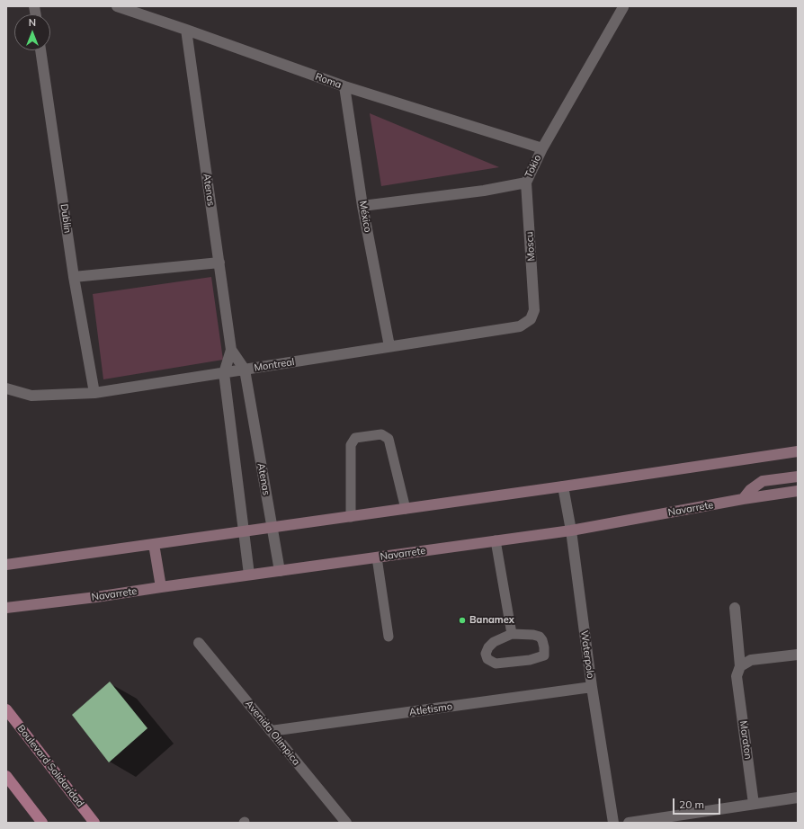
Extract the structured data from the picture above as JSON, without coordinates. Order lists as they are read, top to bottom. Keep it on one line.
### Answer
{"streets":{"main road":["Navarrete","Boulevard Solidaridad"],"street":["Roma","Tokio","Atenas","México","Dublin","Moscu","Montreal","Waterpolo","Atletismo","Avenida Olimpica","Maraton"]},"crossings":[["Roma","Tokio"],["Roma","Atenas"],["Roma","México"],["Tokio","México"],["Tokio","Moscu"],["Atenas","Montreal"],["Atenas","Navarrete"],["México","Montreal"],["Dublin","Montreal"],["Moscu","Montreal"],["Navarrete","Waterpolo"],["Waterpolo","Atletismo"],["Atletismo","Avenida Olimpica"]],"places":["Banamex"],"scale_bar":"20 m","north":"top"}
